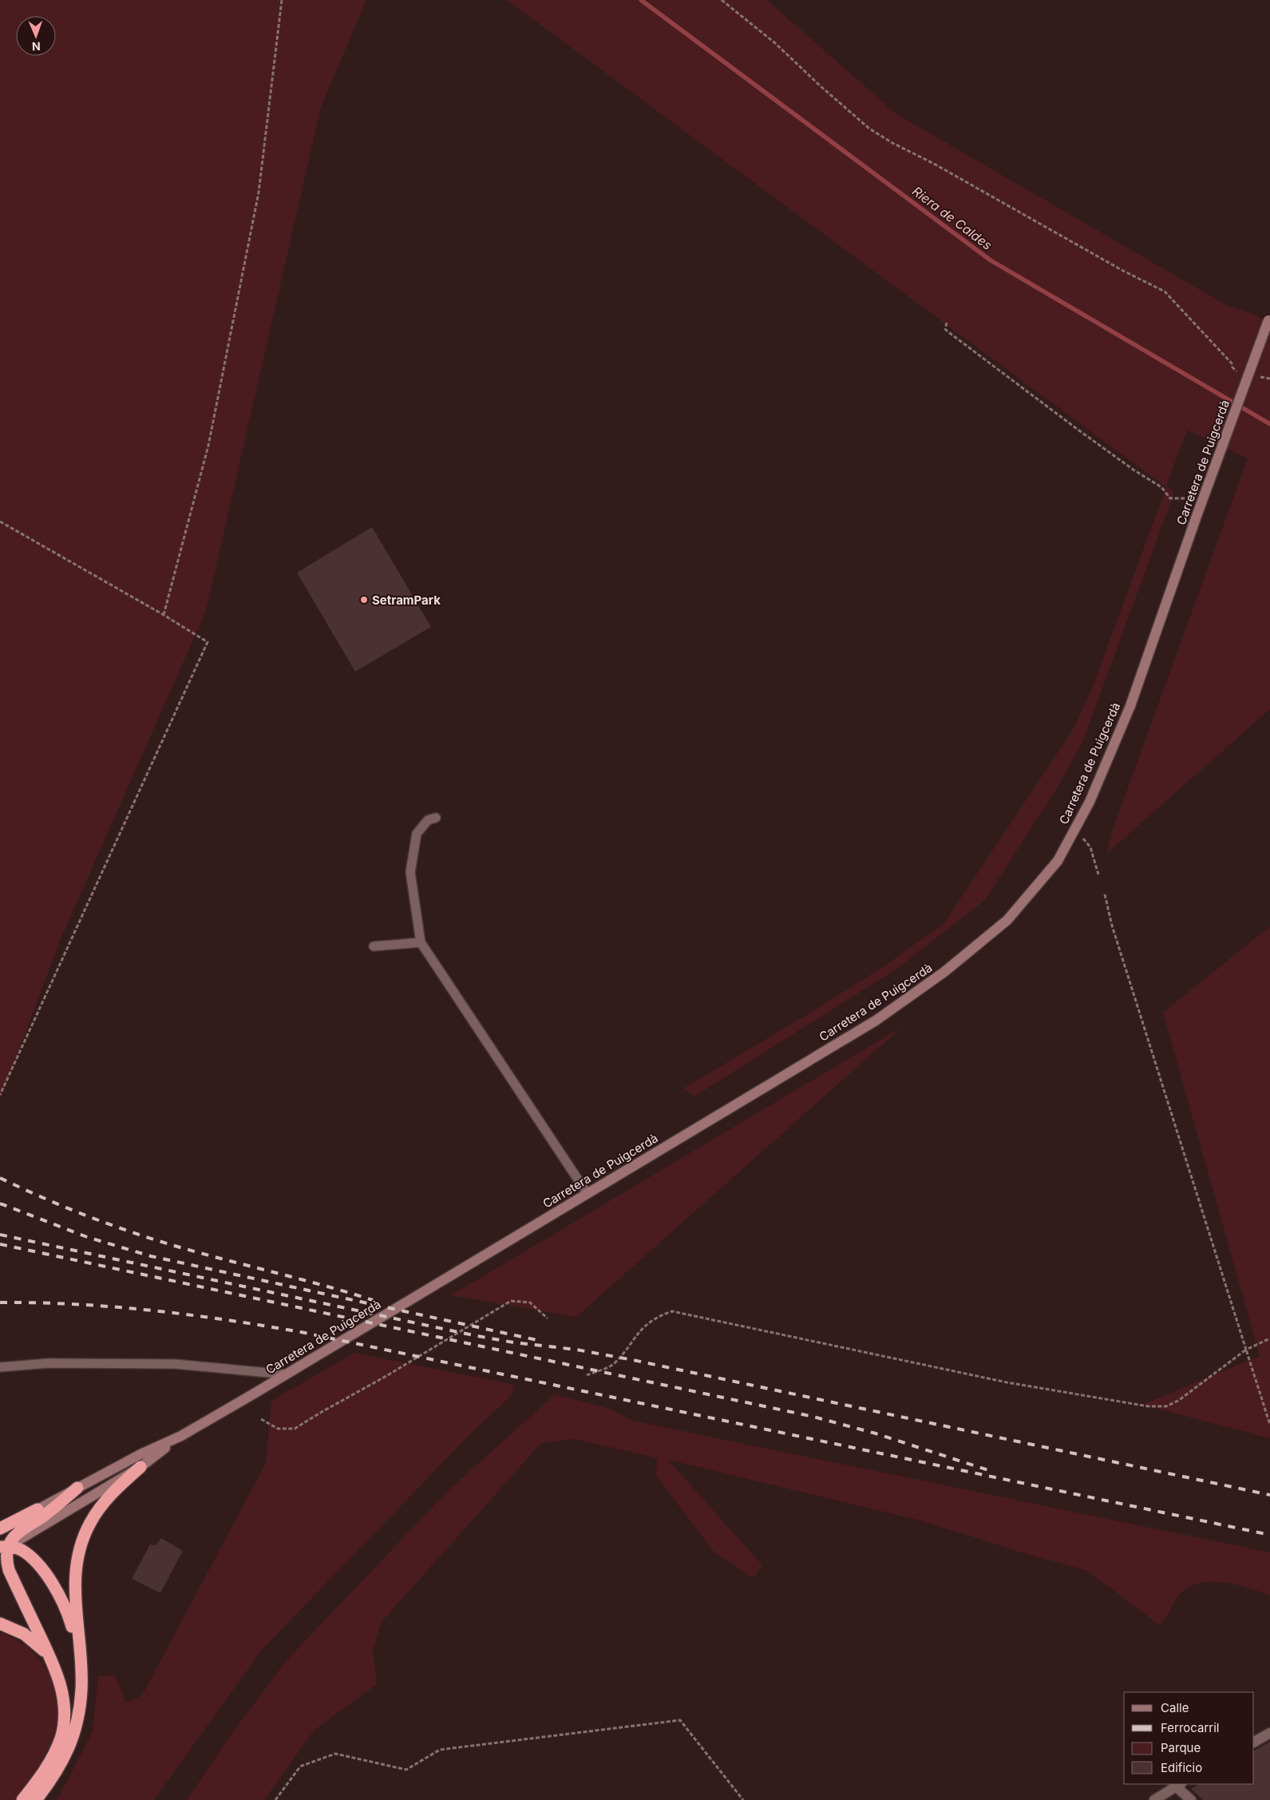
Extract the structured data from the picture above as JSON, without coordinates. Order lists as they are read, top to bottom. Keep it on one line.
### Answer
{"streets":{"main road":["Carretera de Puigcerdà"]},"water":["Riera de Caldes"],"places":["SetramPark"],"legend":["Calle","Ferrocarril","Parque","Edificio"],"north":"bottom"}
